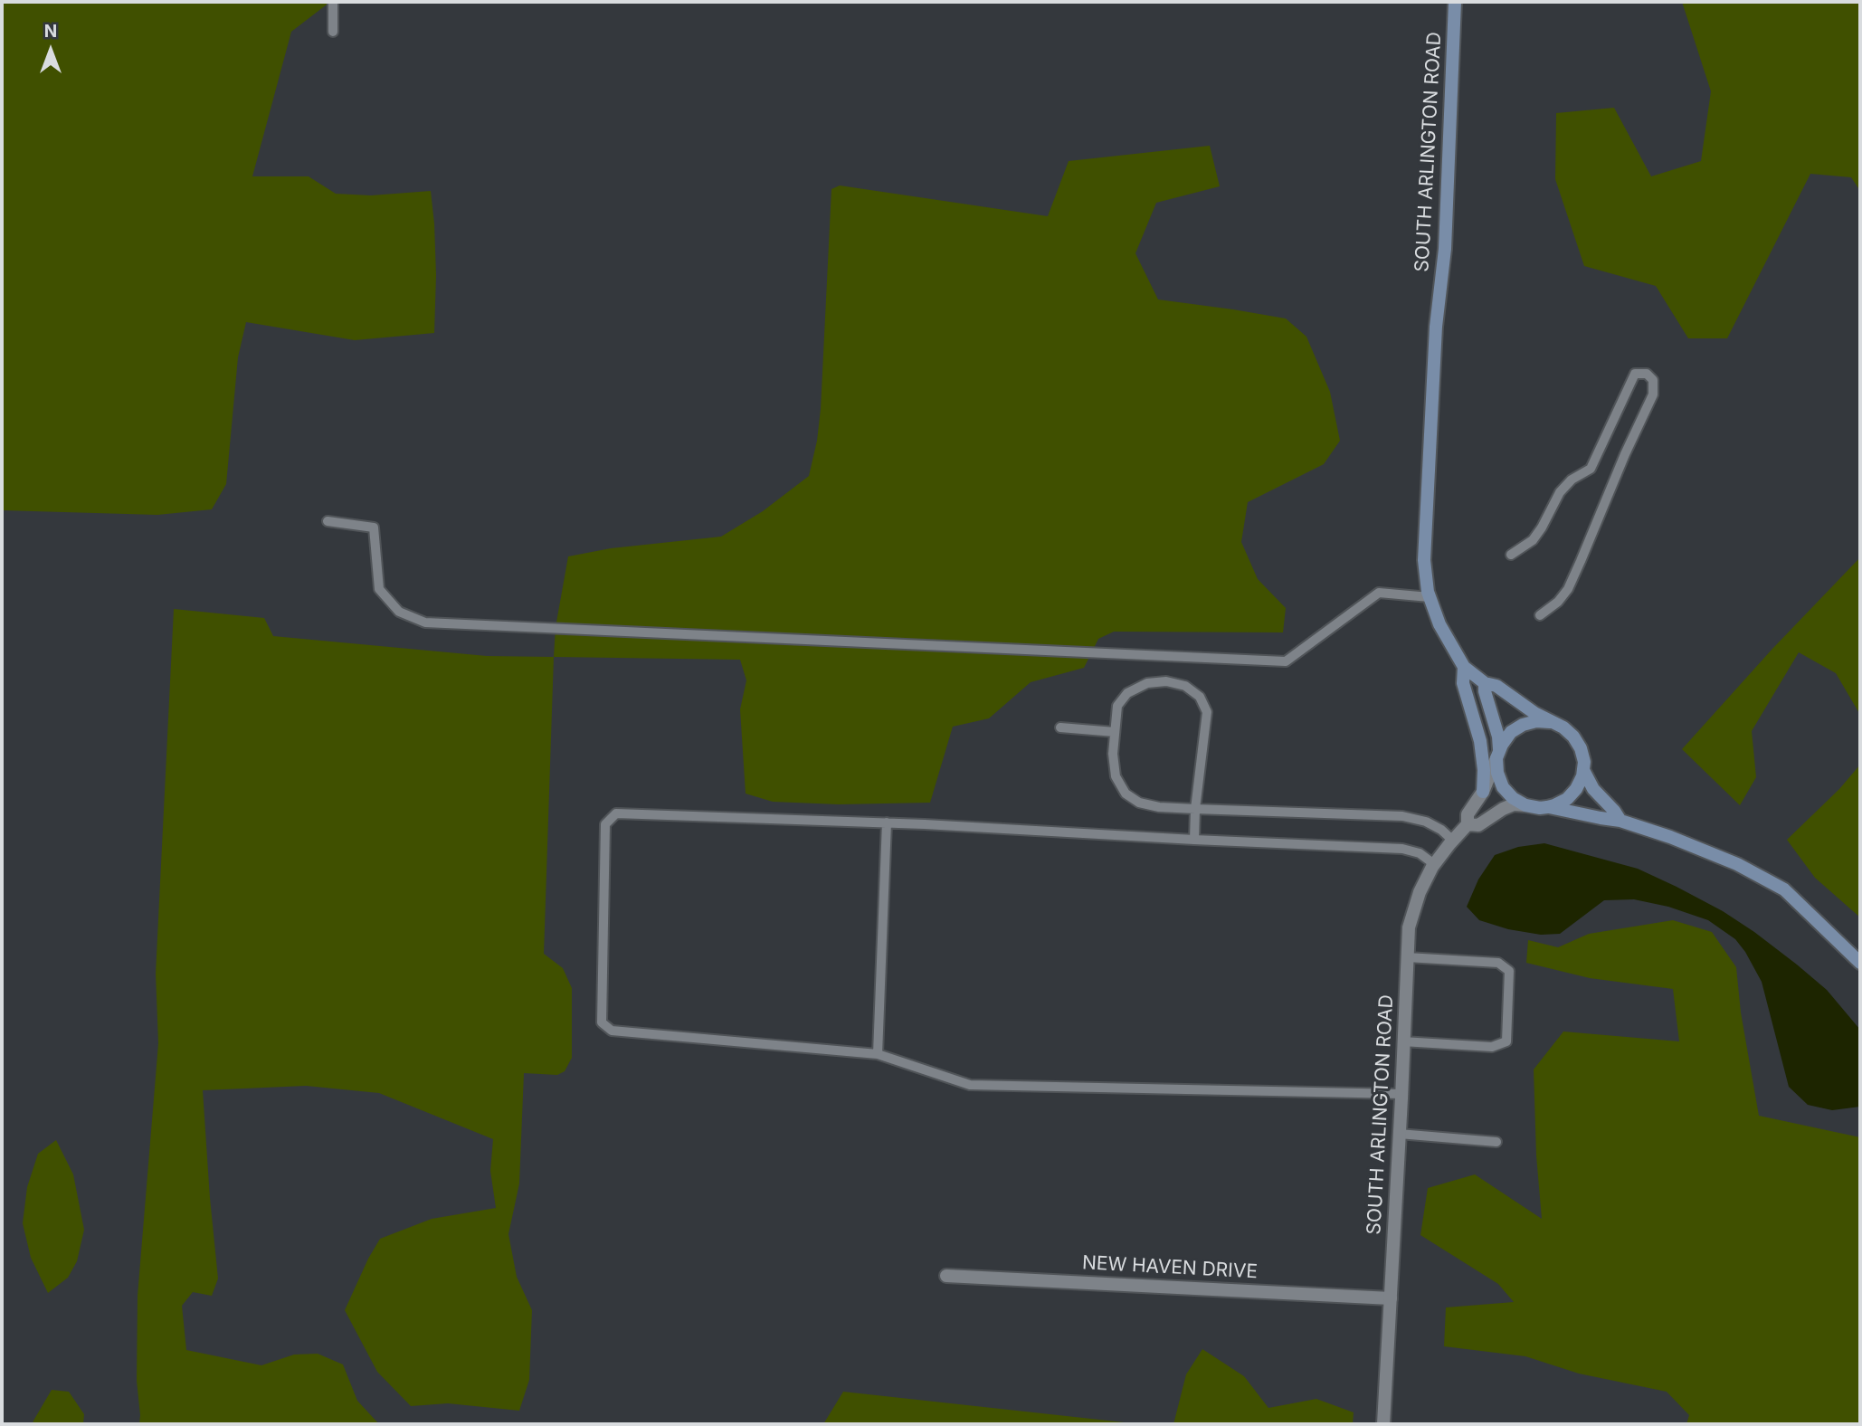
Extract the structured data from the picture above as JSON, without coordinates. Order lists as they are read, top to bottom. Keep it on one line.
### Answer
{"streets":{"main road":["SOUTH ARLINGTON ROAD"],"street":["NEW HAVEN DRIVE"]},"crossings":[["SOUTH ARLINGTON ROAD","NEW HAVEN DRIVE"]],"north":"top"}
